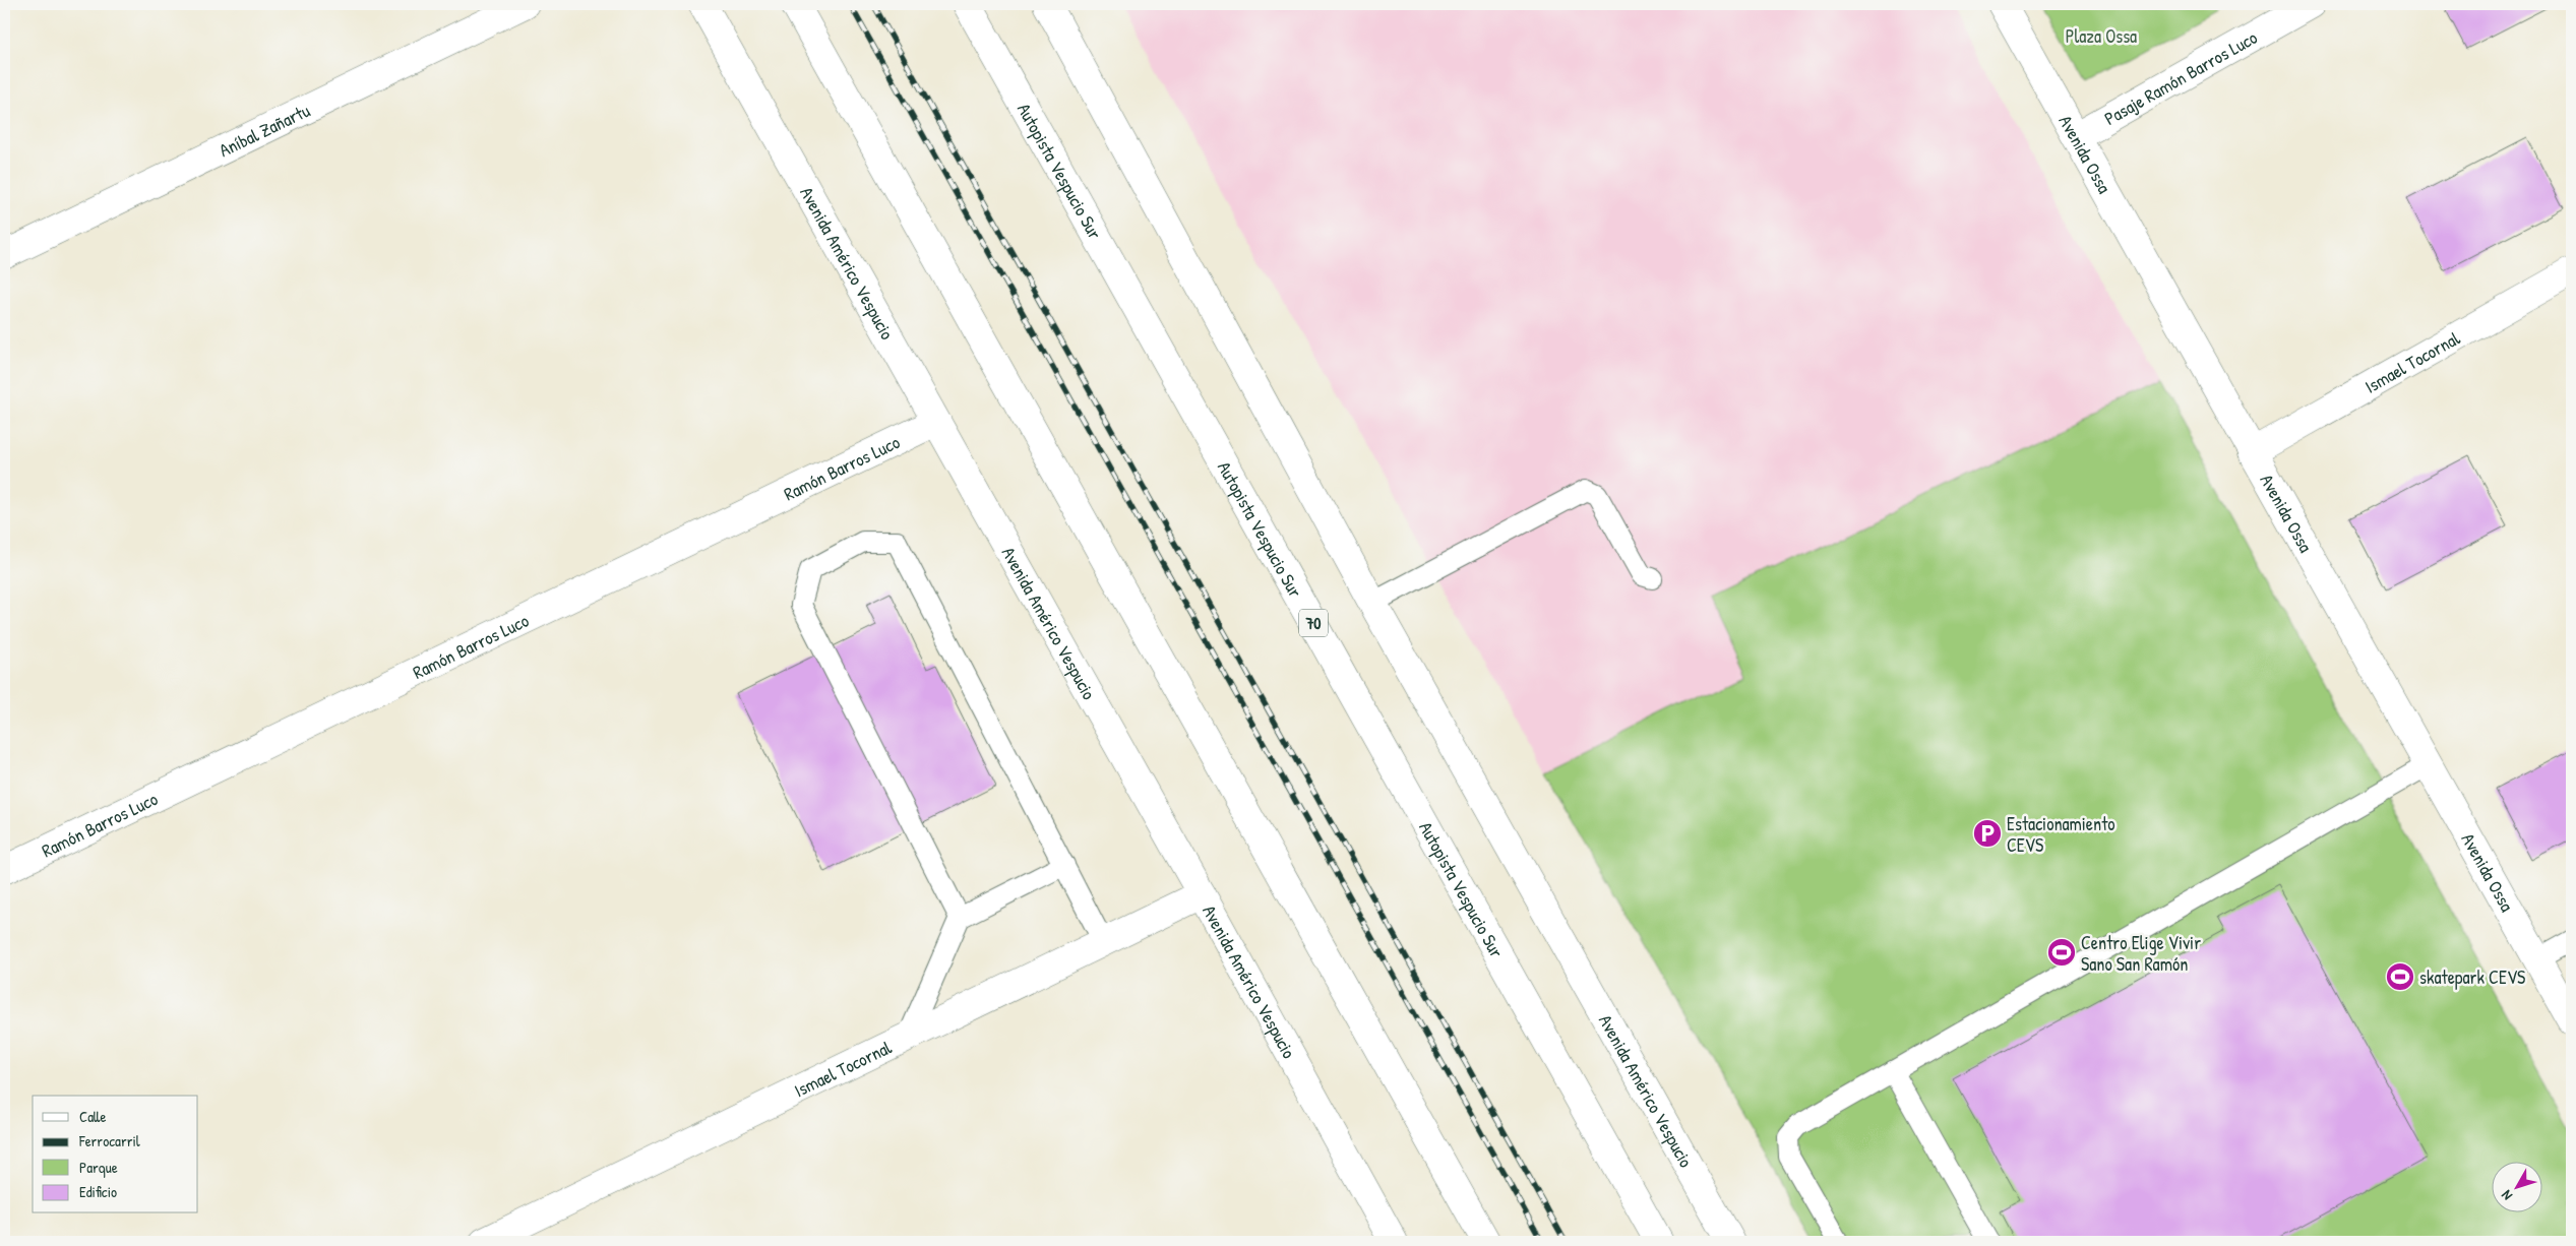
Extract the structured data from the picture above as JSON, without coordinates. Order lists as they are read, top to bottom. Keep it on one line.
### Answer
{"streets":{"main road":["Pasaje Ramón Barros Luco","Aníbal Zañartu","Avenida Ossa","Autopista Vespucio Sur","Avenida Américo Vespucio","Ismael Tocornal","Ramón Barros Luco","70"]},"crossings":[["Pasaje Ramón Barros Luco","Avenida Ossa"],["Avenida Ossa","Ismael Tocornal"],["Avenida Américo Vespucio","Ismael Tocornal"],["Avenida Américo Vespucio","Ramón Barros Luco"]],"parks":["Plaza Ossa"],"places":{"parking":["Estacionamiento CEVS"],"sports":["Centro Elige Vivir Sano San Ramón","skatepark CEVS"]},"legend":["Calle","Ferrocarril","Parque","Edificio"],"north":"bottom left"}
